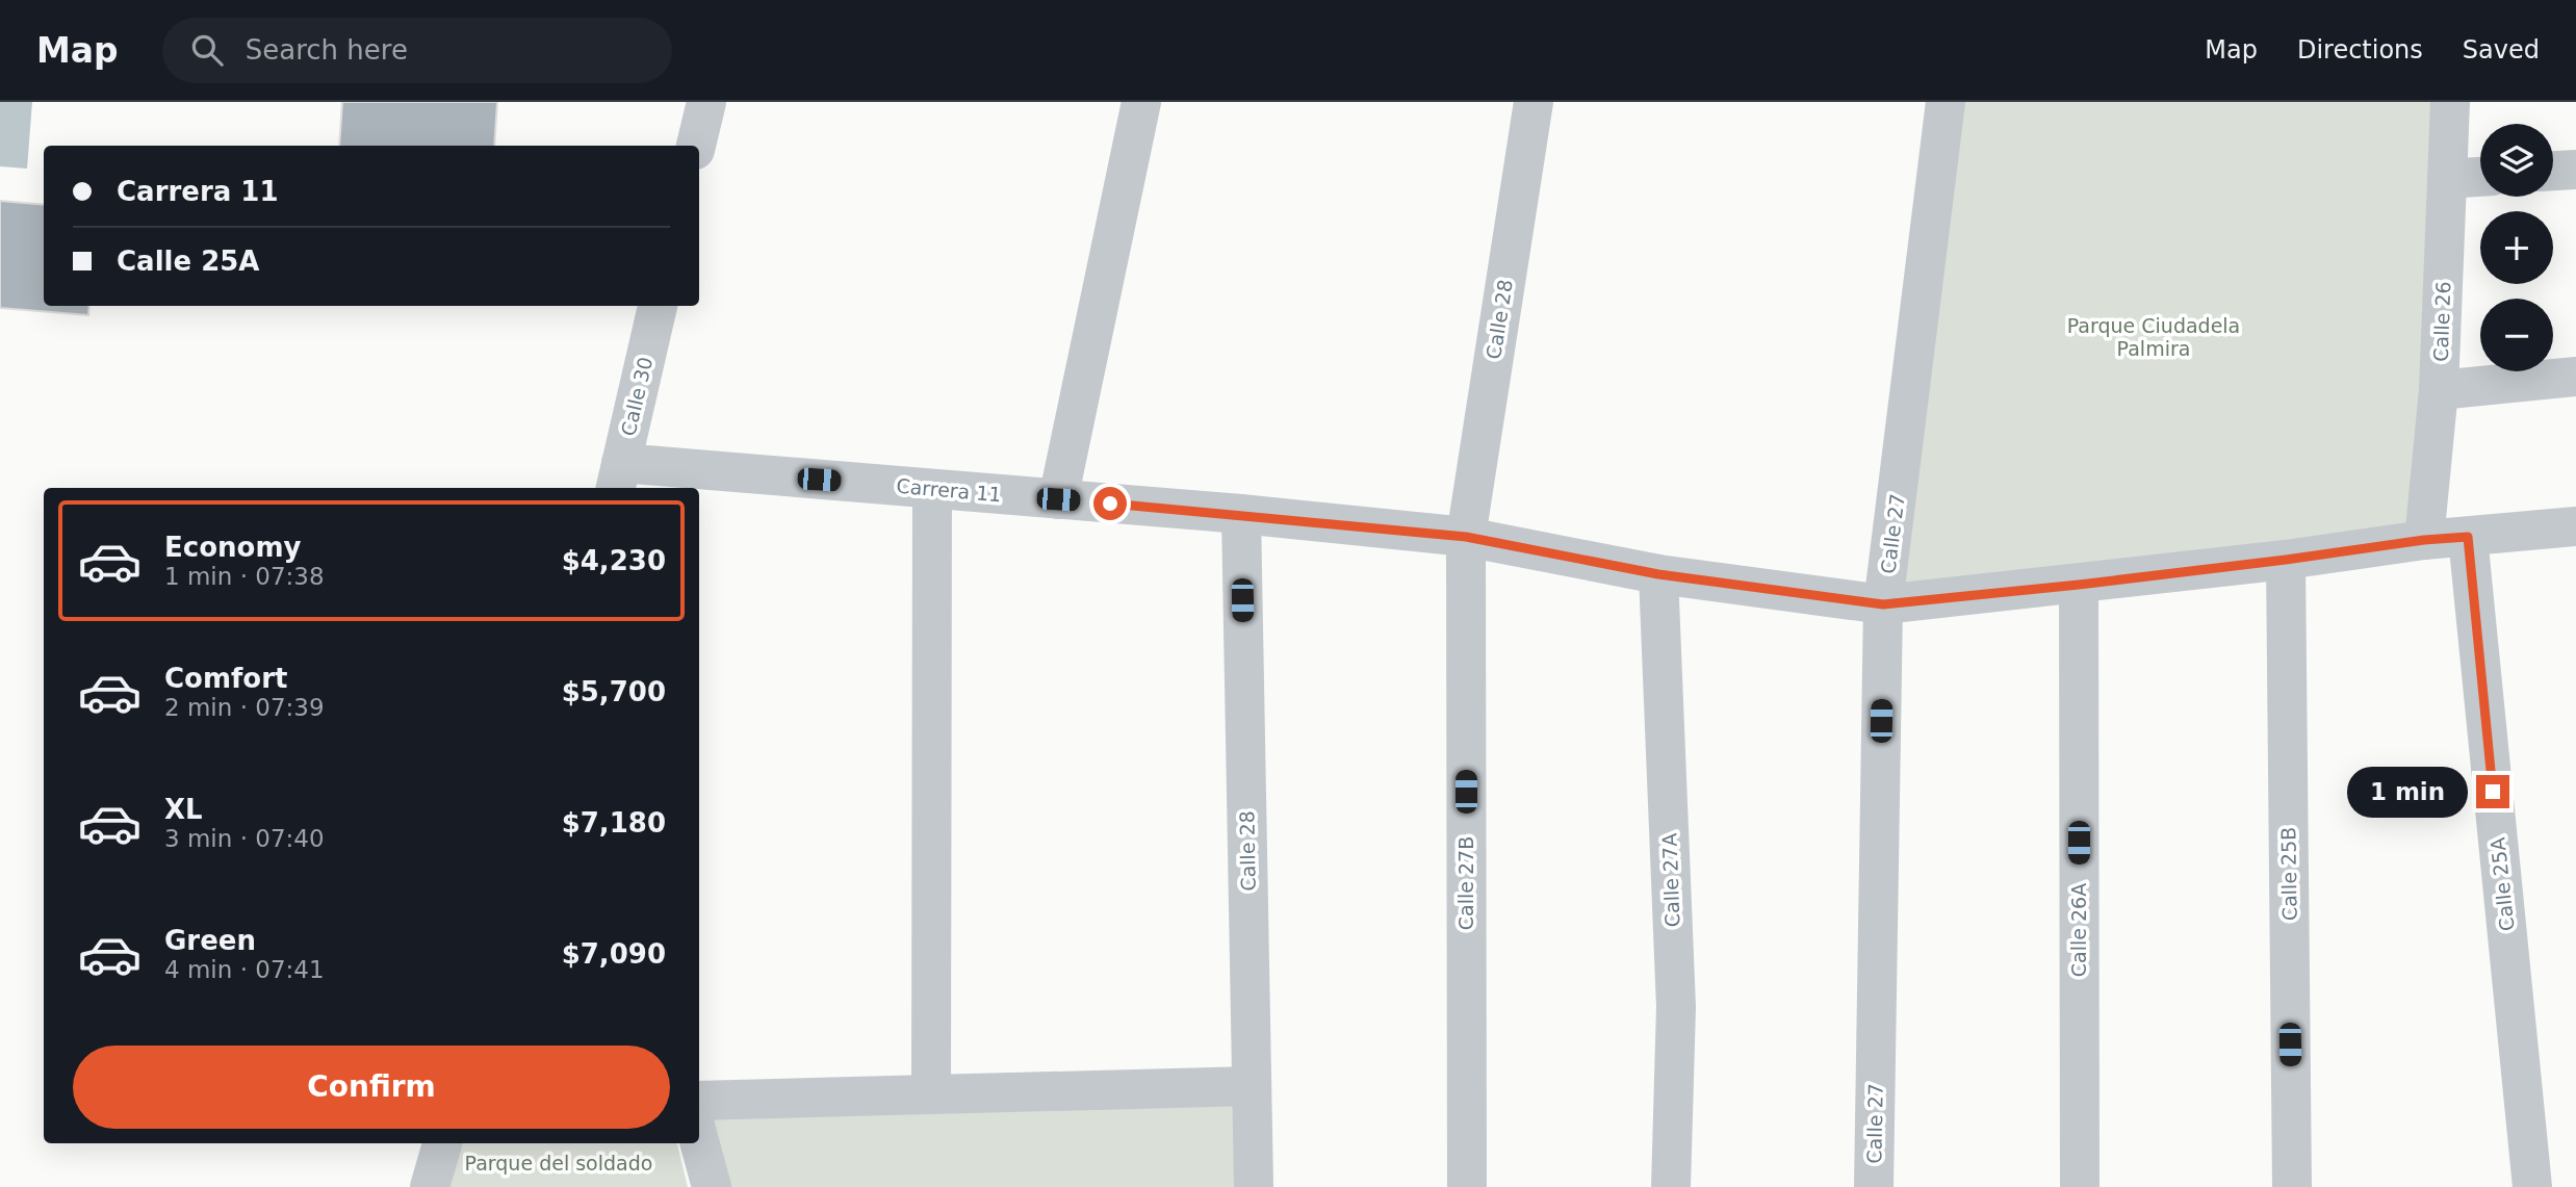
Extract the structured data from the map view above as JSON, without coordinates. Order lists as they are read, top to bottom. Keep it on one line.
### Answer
{"streets":{"street":["Calle 28","Calle 26","Calle 30","Carrera 11","Calle 27","Calle 25B","Calle 27A","Calle 27B","Calle 25A","Calle 26A"]},"crossings":[["Calle 28","Carrera 11"],["Calle 28","Calle 27B"],["Calle 26","Carrera 11"],["Calle 30","Carrera 11"],["Carrera 11","Calle 27"],["Carrera 11","Calle 25B"],["Carrera 11","Calle 27A"],["Carrera 11","Calle 27B"],["Carrera 11","Calle 25A"],["Carrera 11","Calle 26A"]],"parks":["Parque Ciudadela Palmira","Parque del soldado"],"page":{"header":"Map","search":"Search here","nav":["Map","Directions","Saved"],"map_buttons":["+","−"],"banner":["Carrera 11","Calle 25A"],"list":[{"name":"Economy","note":"1 min · 07:38","value":"$4,230"},{"name":"Comfort","note":"2 min · 07:39","value":"$5,700"},{"name":"XL","note":"3 min · 07:40","value":"$7,180"},{"name":"Green","note":"4 min · 07:41","value":"$7,090"}],"bubble":"1 min","buttons":"Confirm"}}
